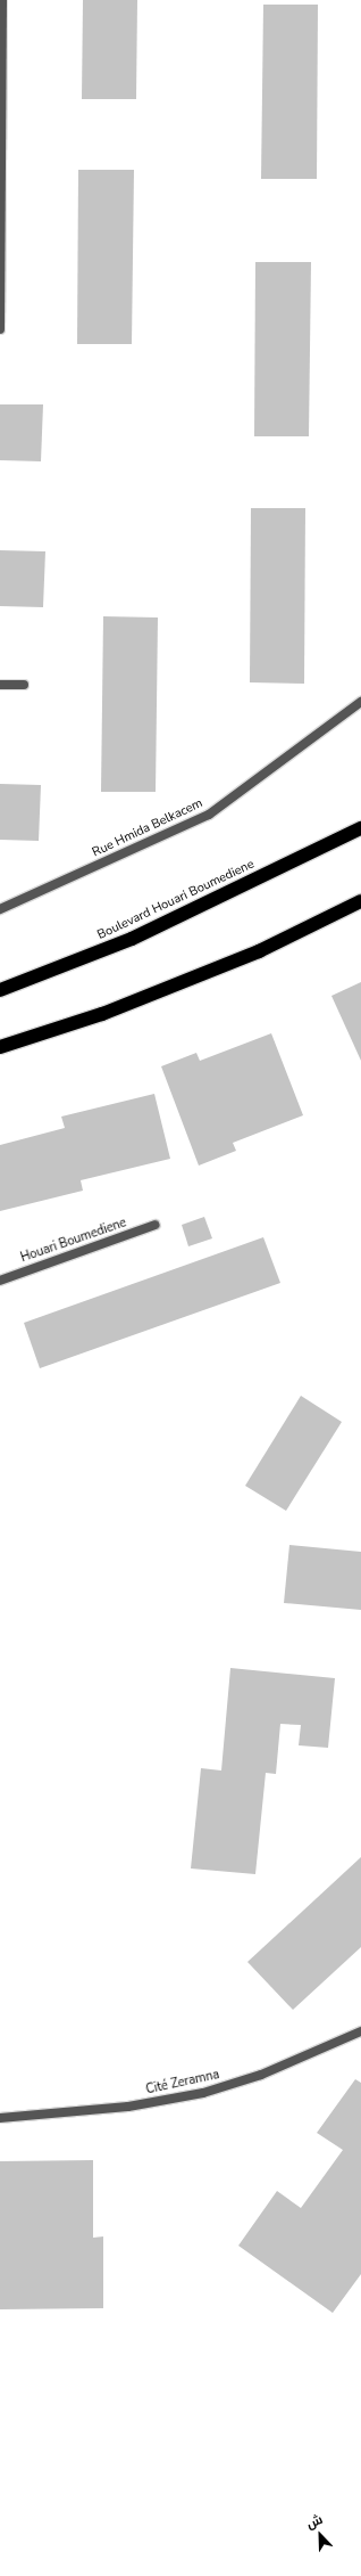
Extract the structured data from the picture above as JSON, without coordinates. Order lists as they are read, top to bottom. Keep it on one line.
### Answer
{"streets":{"highway":["Boulevard Houari Boumediene"],"street":["Rue Hmida Belkacem","Houari Boumediene","Cité Zeramna"]},"north":"top left"}
